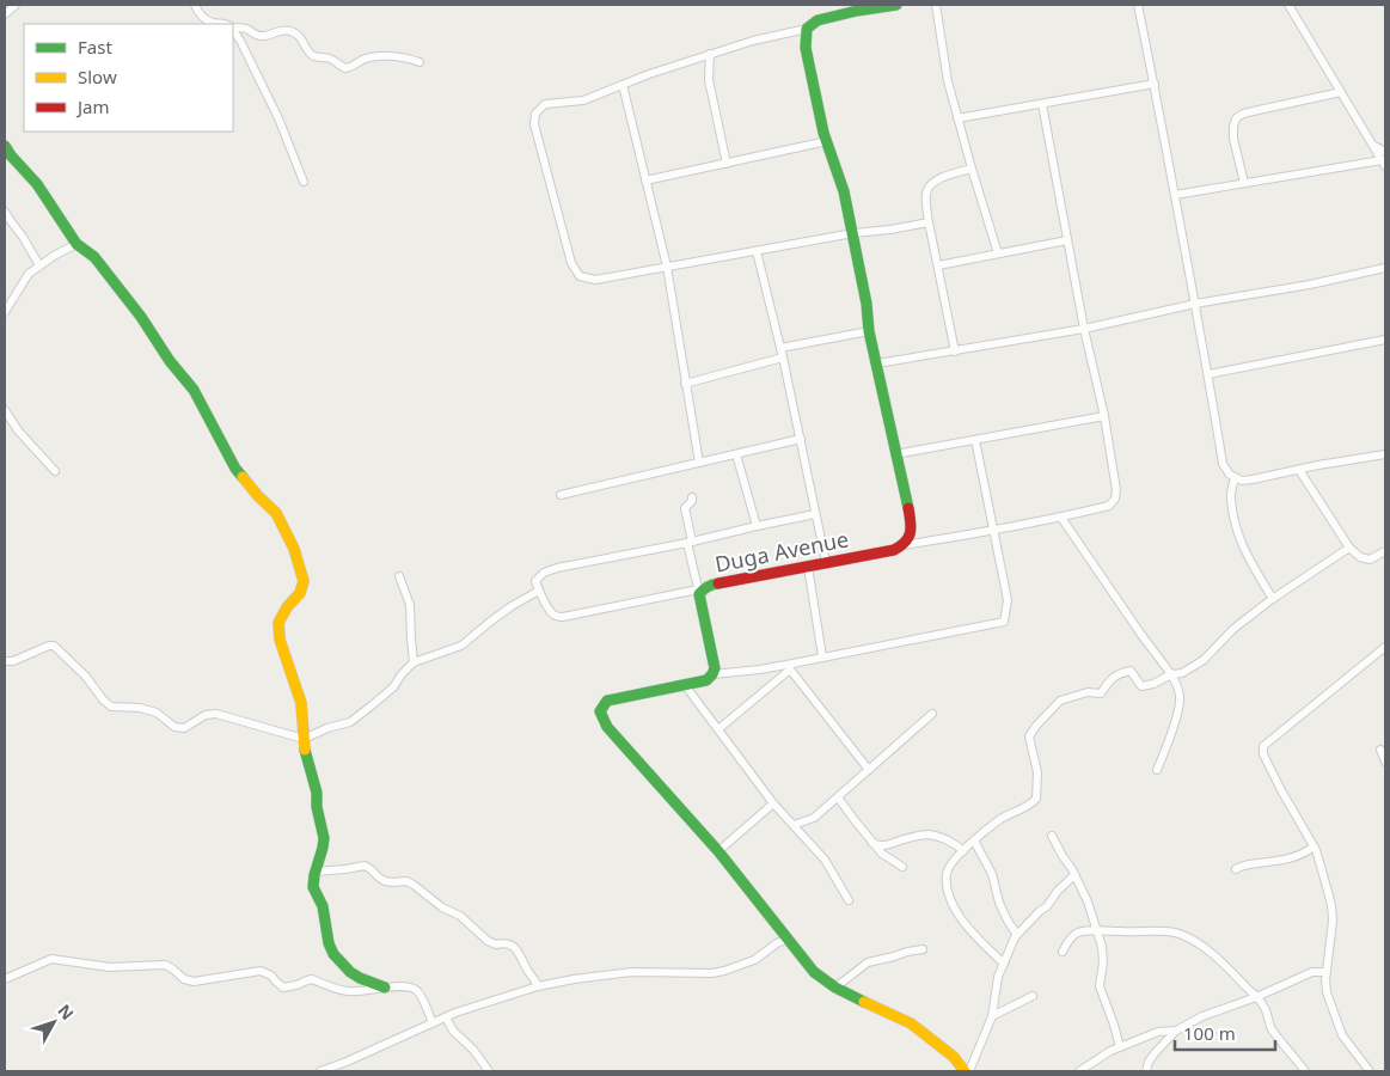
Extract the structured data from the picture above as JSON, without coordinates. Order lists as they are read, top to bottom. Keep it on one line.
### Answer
{"streets":{"street":["Duga Avenue"]},"legend":["Fast","Slow","Jam"],"scale_bar":"100 m","north":"top right"}
